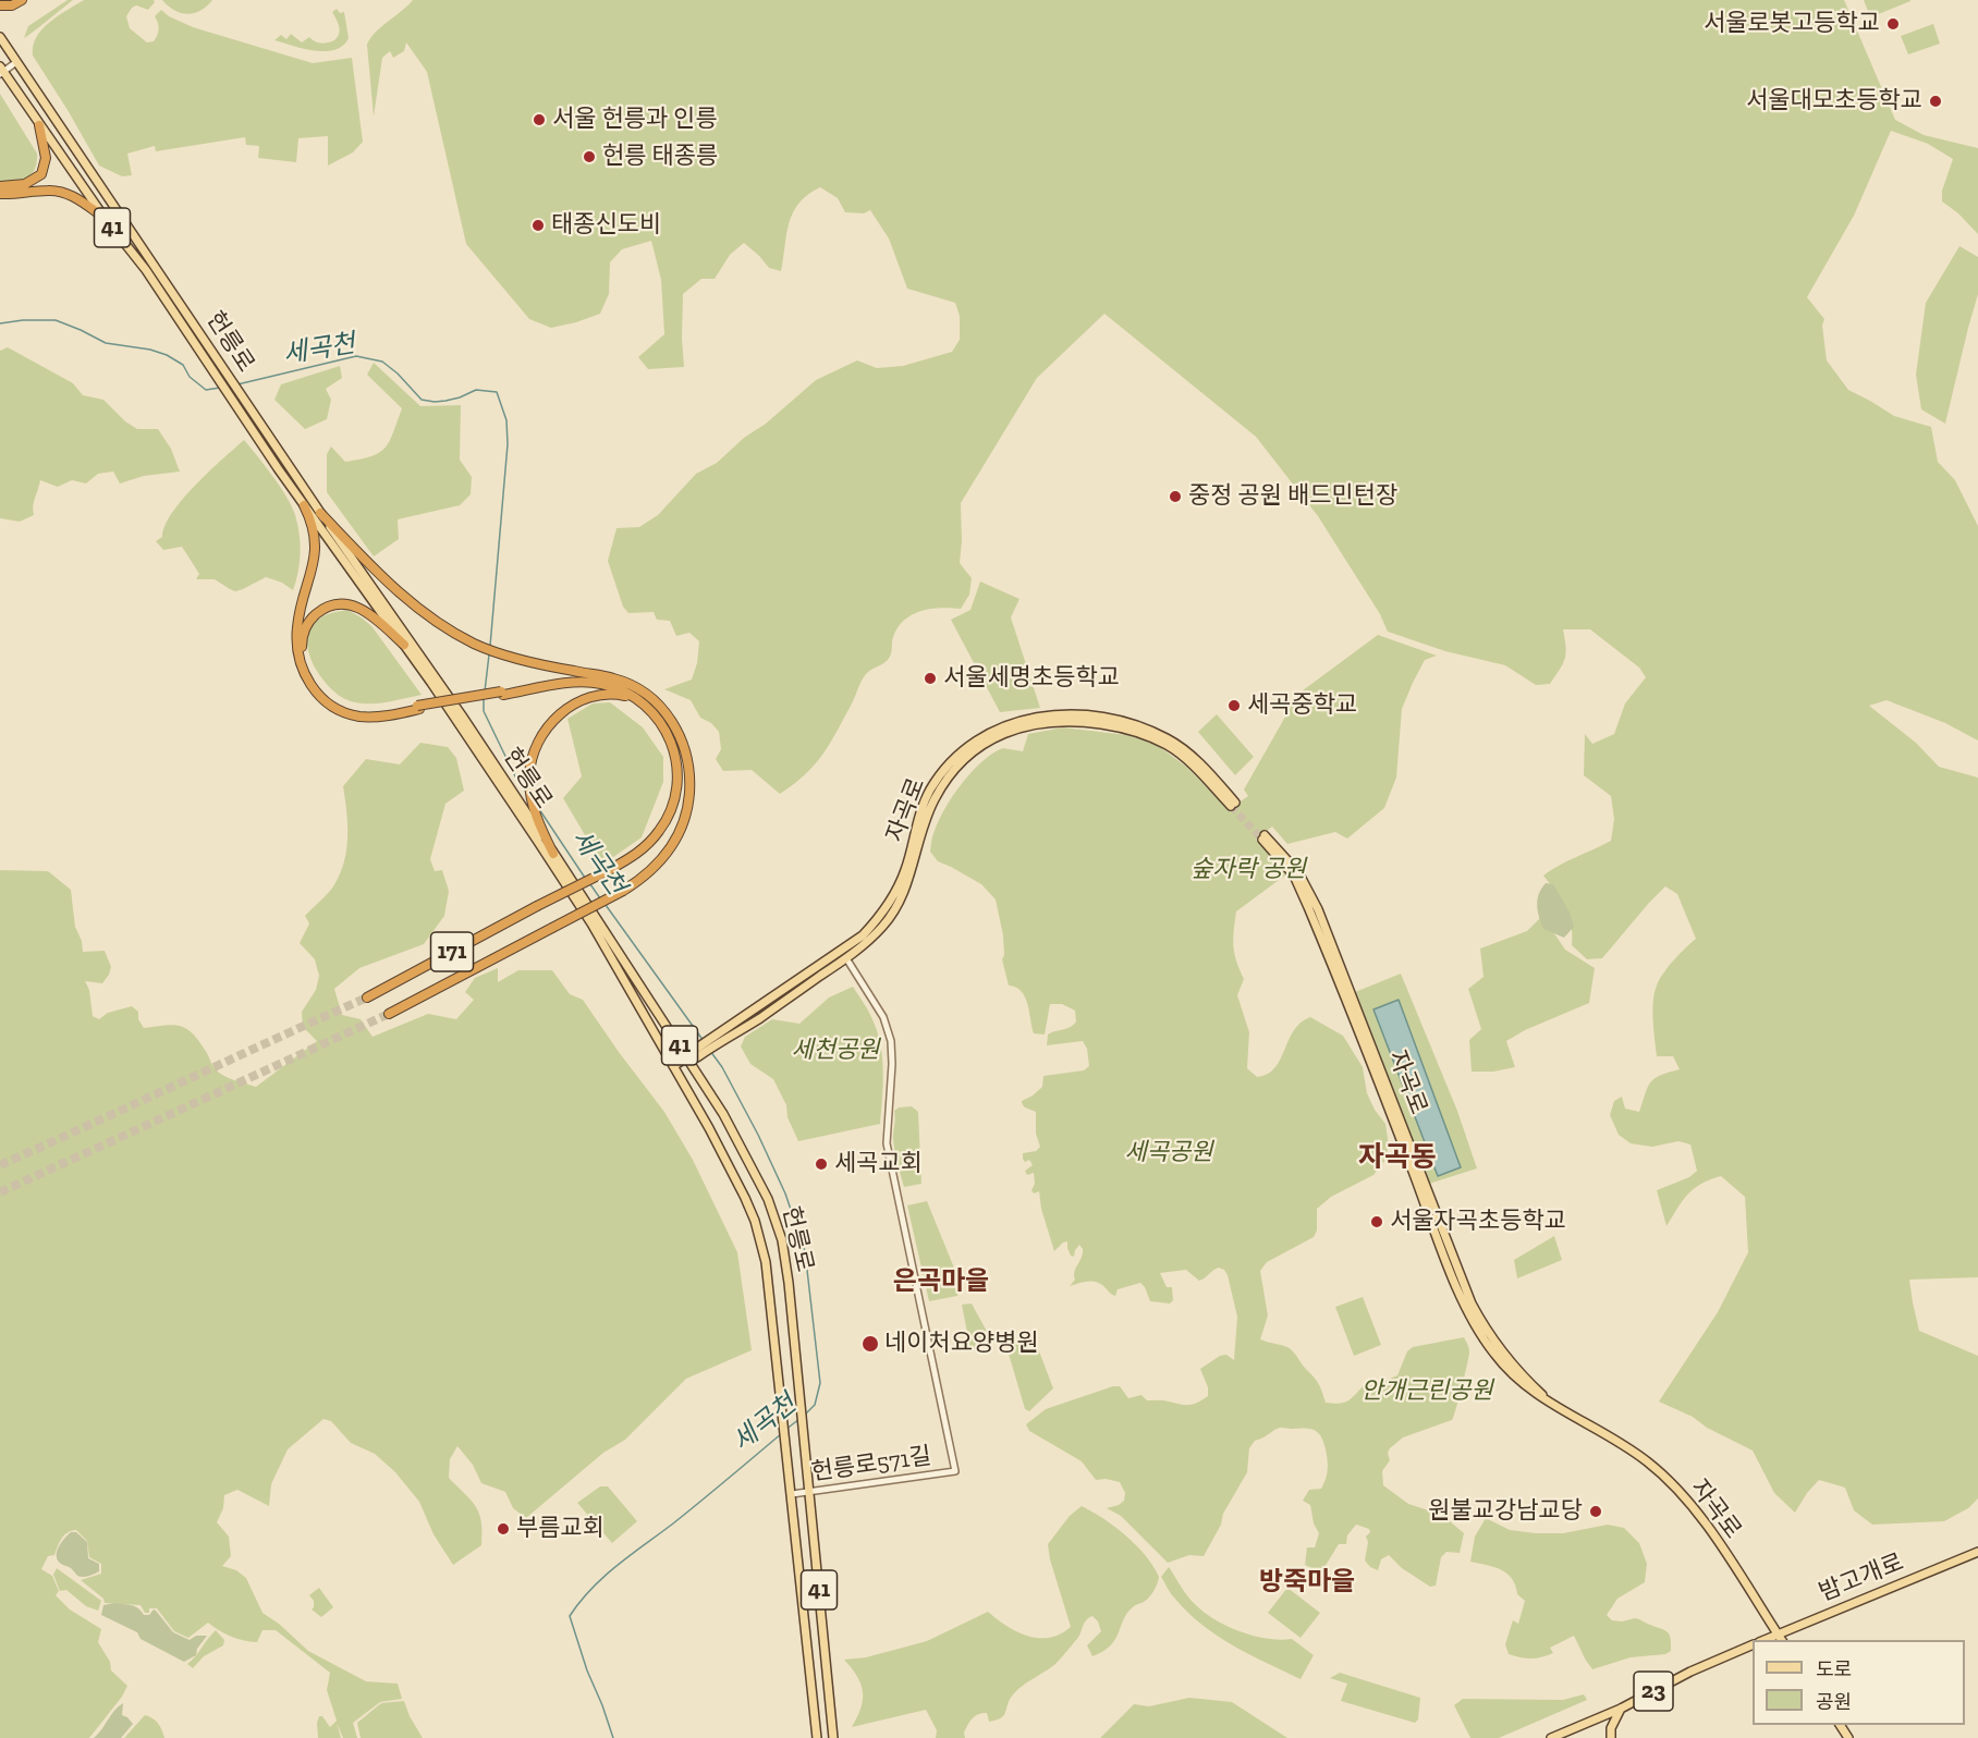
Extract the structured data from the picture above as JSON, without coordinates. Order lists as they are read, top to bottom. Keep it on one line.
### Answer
{"streets":{"highway":["171"],"main road":["41","헌릉로","자곡로","밤고개로","23"],"street":["헌릉로571길"]},"crossings":[["헌릉로","자곡로"],["헌릉로","헌릉로571길"],["자곡로","헌릉로571길"],["자곡로","밤고개로"]],"districts":["자곡동","은곡마을","방죽마을"],"water":["세곡천"],"parks":["숲자락 공원","세천공원","세곡공원","안개근린공원"],"places":["서울로봇고등학교","서울대모초등학교","서울 헌릉과 인릉","헌릉 태종릉","태종신도비","중정 공원 배드민턴장","서울세명초등학교","세곡중학교","세곡교회","서울자곡초등학교","네이처요양병원","원불교강남교당","부름교회"],"legend":["도로","공원"]}
